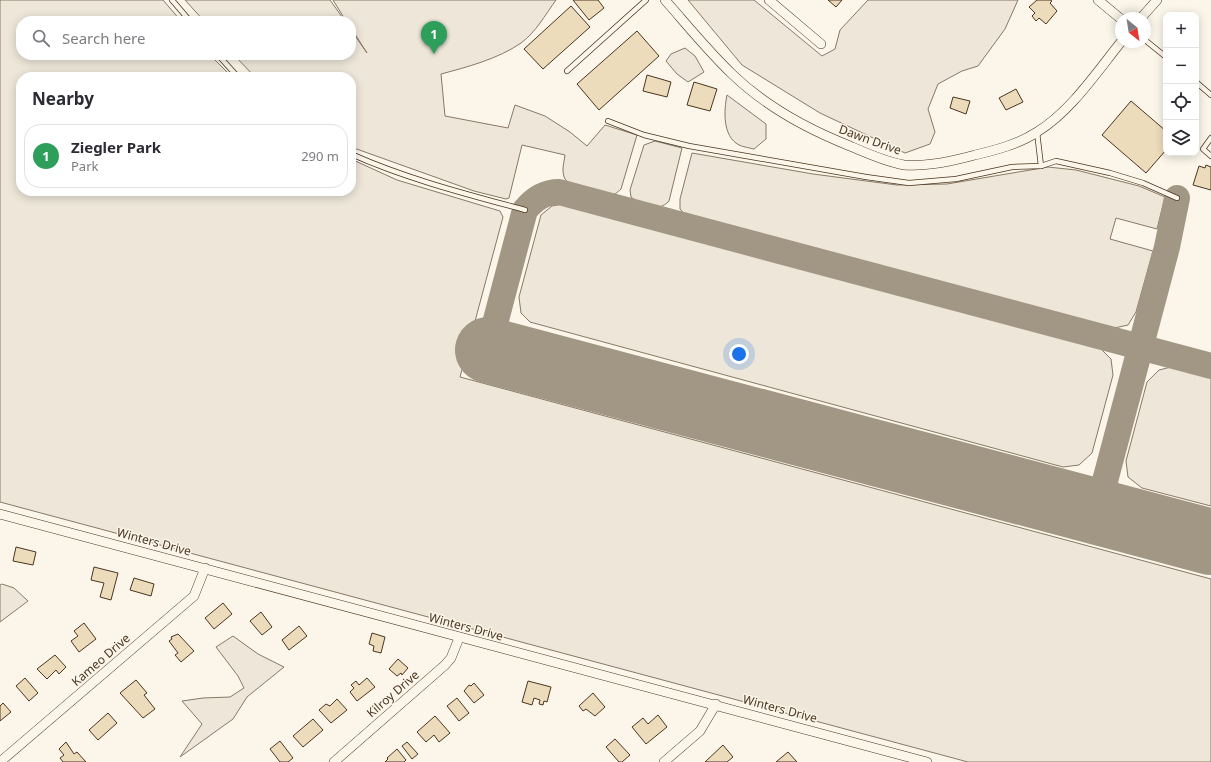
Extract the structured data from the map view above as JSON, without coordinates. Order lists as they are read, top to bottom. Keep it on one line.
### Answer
{"streets":{"street":["Dawn Drive","Winters Drive","Kameo Drive","Kilroy Drive"]},"crossings":[["Winters Drive","Kameo Drive"],["Winters Drive","Kilroy Drive"]],"north":"bottom right","page":{"map_buttons":["+","−"],"search":"Search here","pins":"1","heading":"Nearby","list":[{"mark":"1","name":"Ziegler Park","note":"Park","value":"290 m"}]}}
